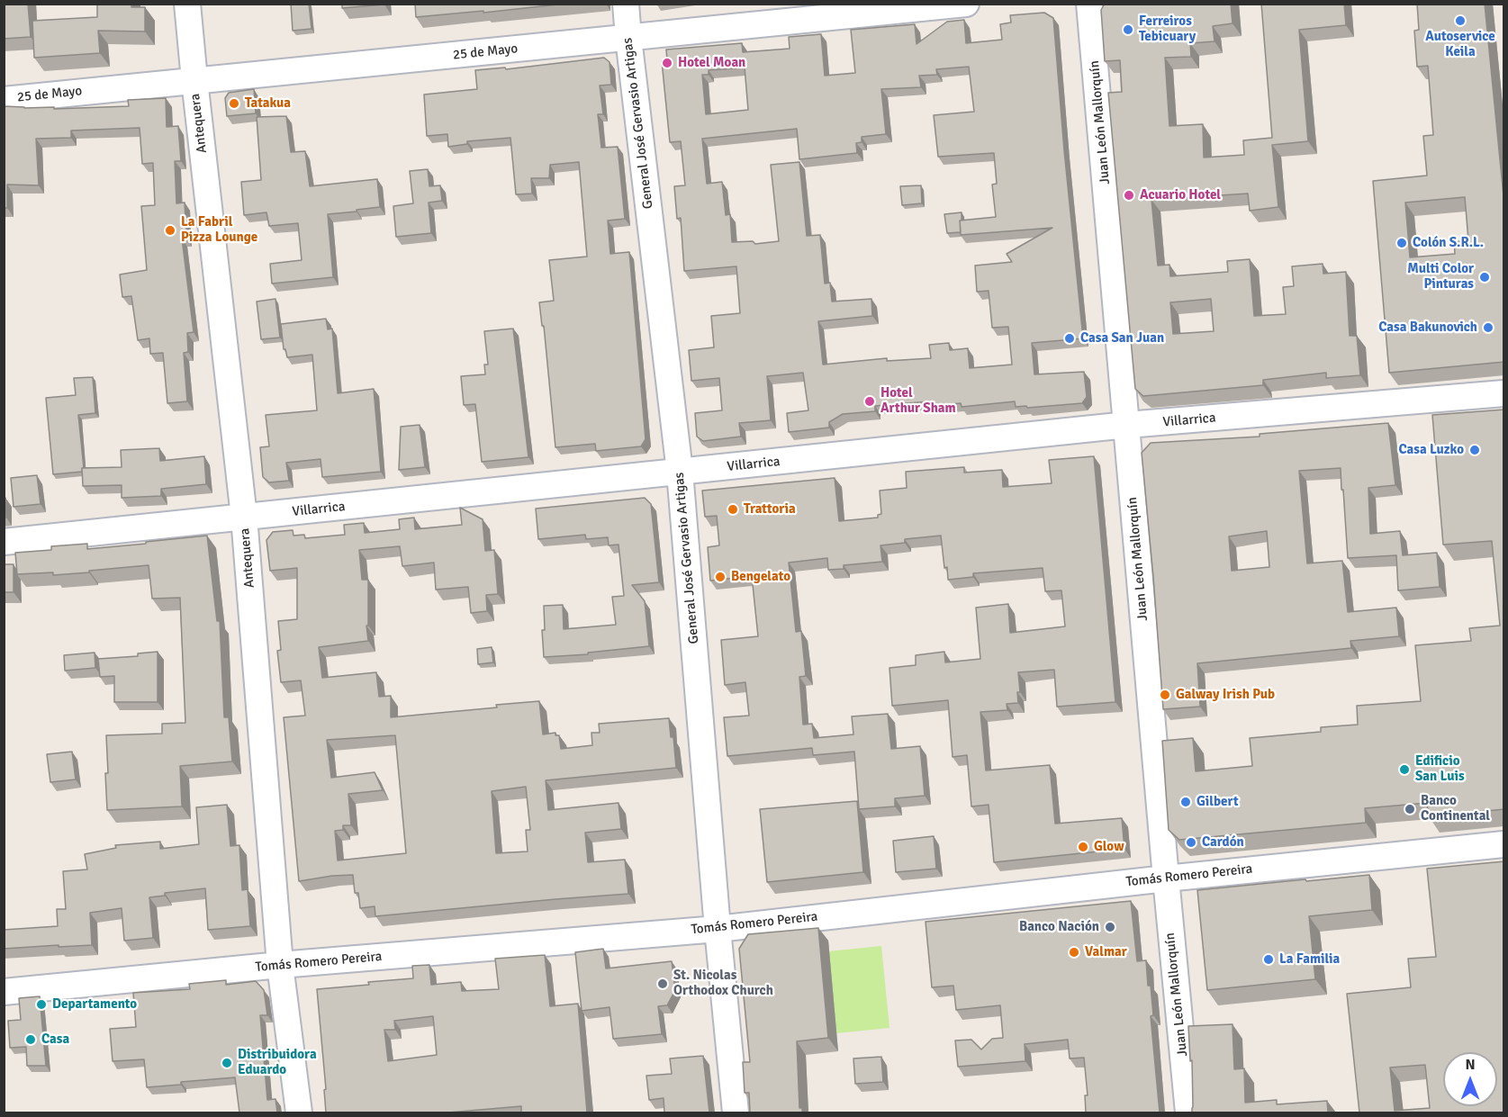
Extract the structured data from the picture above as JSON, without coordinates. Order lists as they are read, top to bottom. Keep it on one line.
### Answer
{"streets":{"street":["25 de Mayo","Juan León Mallorquín","Antequera","General José Gervasio Artigas","Villarrica","Tomás Romero Pereira"]},"crossings":[["25 de Mayo","Antequera"],["25 de Mayo","General José Gervasio Artigas"],["Juan León Mallorquín","Villarrica"],["Juan León Mallorquín","Tomás Romero Pereira"],["Antequera","Villarrica"],["Antequera","Tomás Romero Pereira"],["General José Gervasio Artigas","Villarrica"],["General José Gervasio Artigas","Tomás Romero Pereira"]],"places":["Autoservice Keila","Ferreiros Tebicuary","Hotel Moan","Tatakua","Acuario Hotel","La Fabril Pizza Lounge","Colón S.R.L.","Multi Color Pinturas","Casa Bakunovich","Casa San Juan","Hotel Arthur Sham","Casa Luzko","Trattoria","Bengelato","Galway Irish Pub","Edificio San Luis","Gilbert","Banco Continental","Cardón","Glow","Banco Nación","Valmar","La Familia","St. Nicolas Orthodox Church","Departamento","Casa","Distribuidora Eduardo"],"north":"top"}
